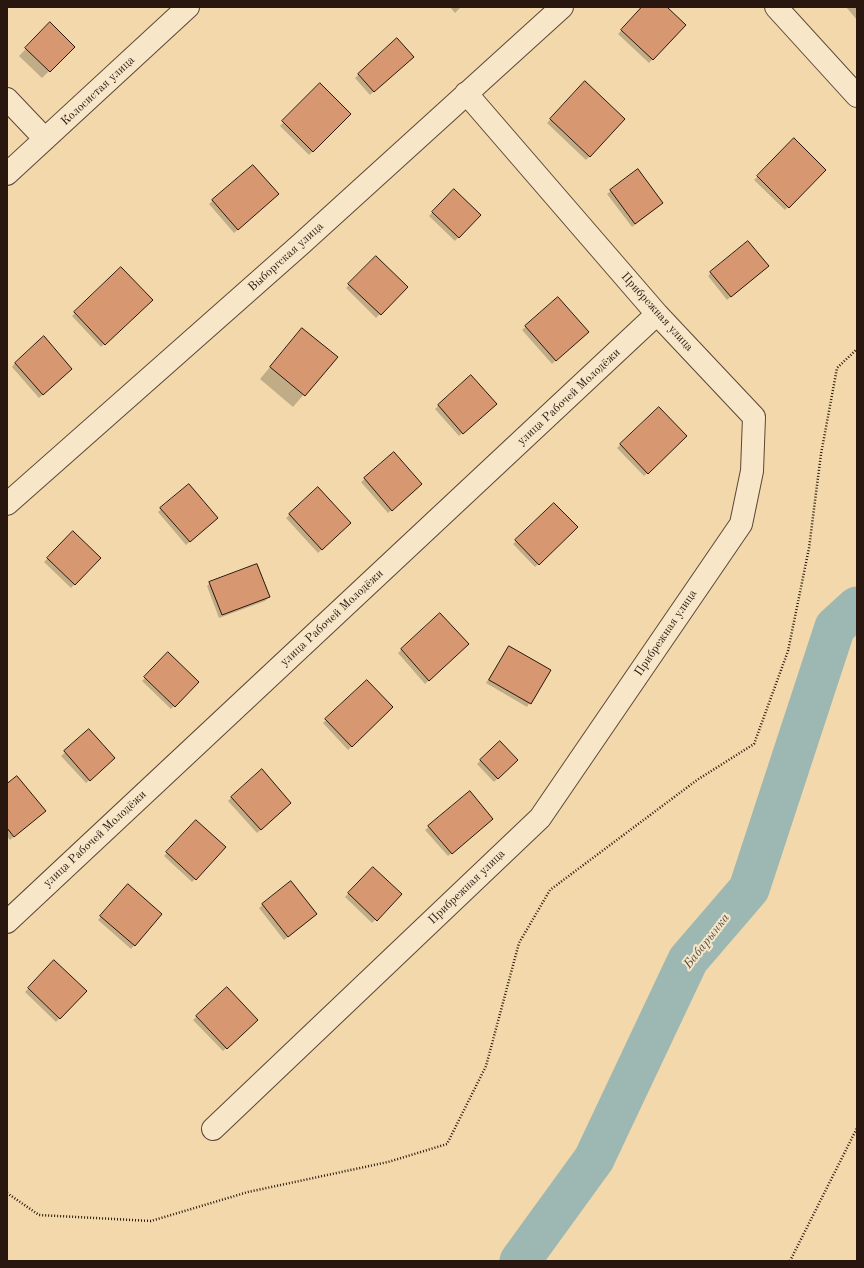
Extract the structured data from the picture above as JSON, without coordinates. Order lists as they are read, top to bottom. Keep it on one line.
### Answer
{"streets":{"street":["Колосистая улица","Выборгская улица","Прибрежная улица","улица Рабочей Молодёжи"]},"crossings":[["Выборгская улица","Прибрежная улица"],["Прибрежная улица","улица Рабочей Молодёжи"]],"water":["Бабарынка"]}
